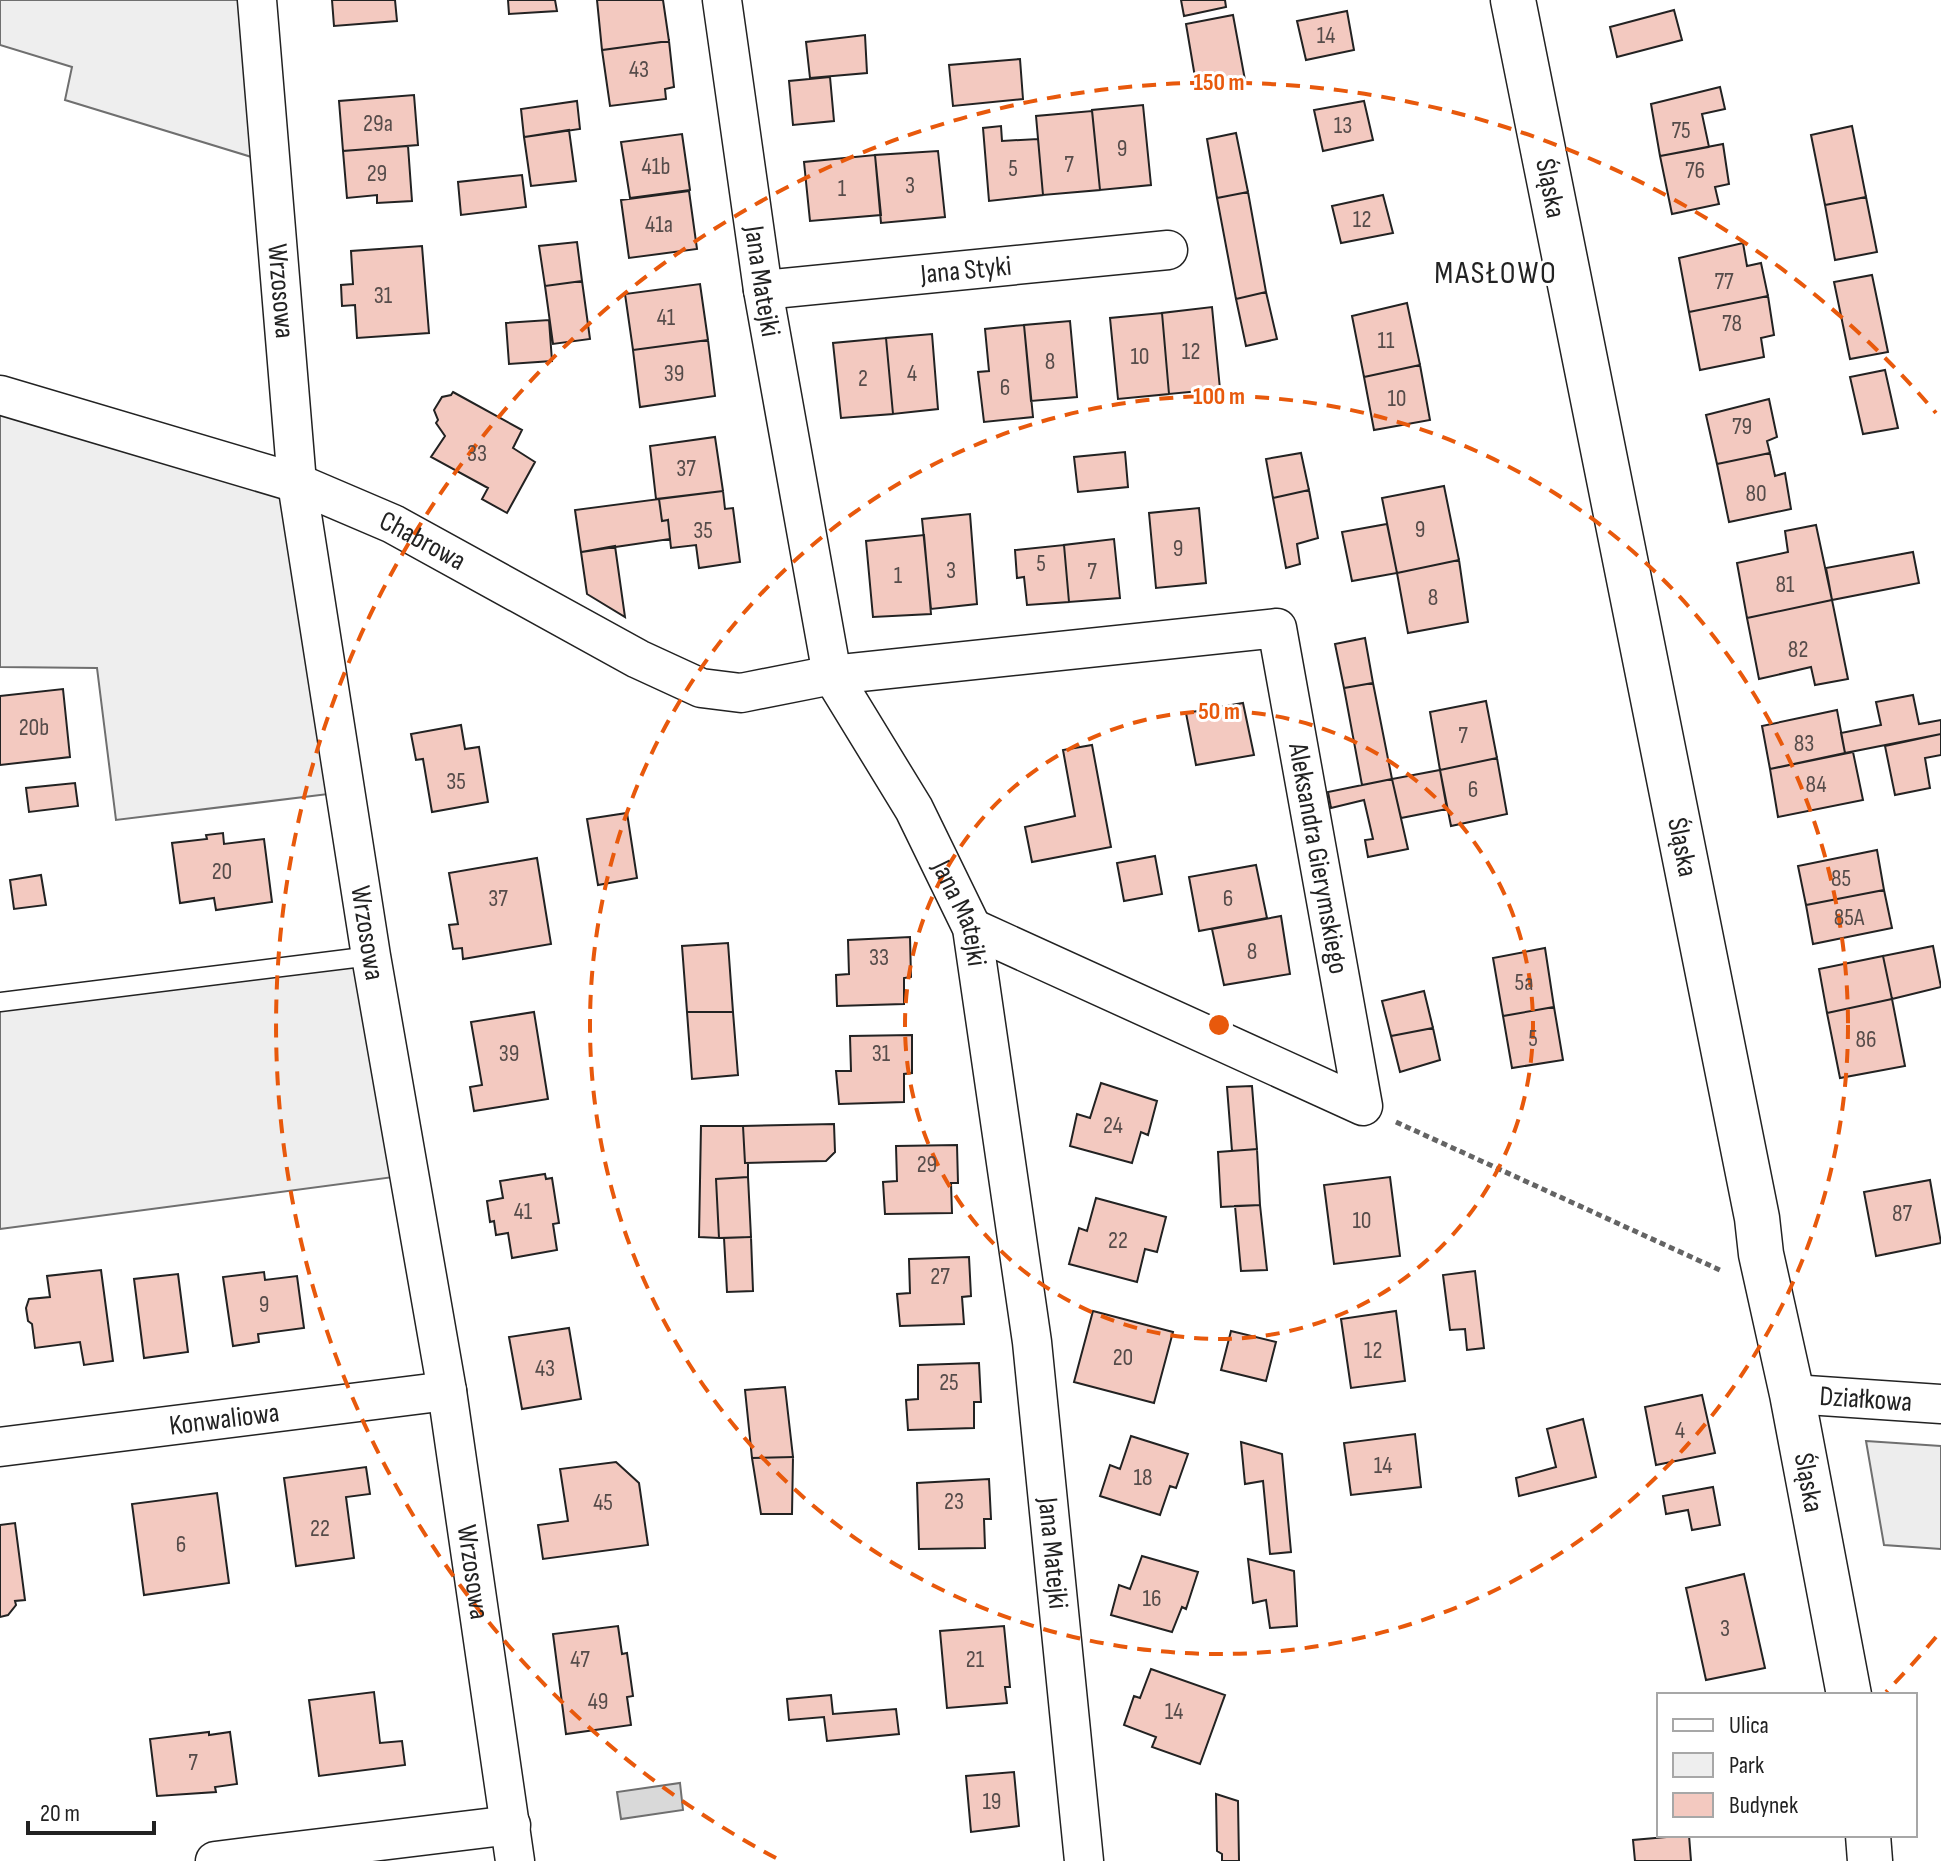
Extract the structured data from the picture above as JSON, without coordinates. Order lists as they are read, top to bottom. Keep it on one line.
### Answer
{"streets":{"street":["Śląska","Jana Styki","Jana Matejki","Wrzosowa","Chabrowa","Aleksandra Gierymskiego","Działkowa","Konwaliowa"]},"crossings":[["Śląska","Działkowa"],["Jana Styki","Jana Matejki"],["Jana Matejki","Chabrowa"],["Jana Matejki","Aleksandra Gierymskiego"],["Wrzosowa","Chabrowa"],["Wrzosowa","Konwaliowa"],["Chabrowa","Aleksandra Gierymskiego"]],"districts":["MASŁOWO"],"house_numbers":["14","43","29a","13","75","9","7","41b","5","76","29","3","1","12","41a","77","31","41","78","11","12","10","8","39","4","2","6","10","79","33","37","80","9","35","9","5","3","7","1","81","8","82","20b","7","83","35","84","6","20","85","37","6","85A","8","33","5a","5","86","39","31","24","29","41","87","10","22","27","9","12","20","43","25","4","14","18","23","45","22","6","16","3","47","21","49","14","7","19"],"legend":["Ulica","Park","Budynek"],"scale_bar":"20 m","rings":["150 m","100 m","50 m"]}
